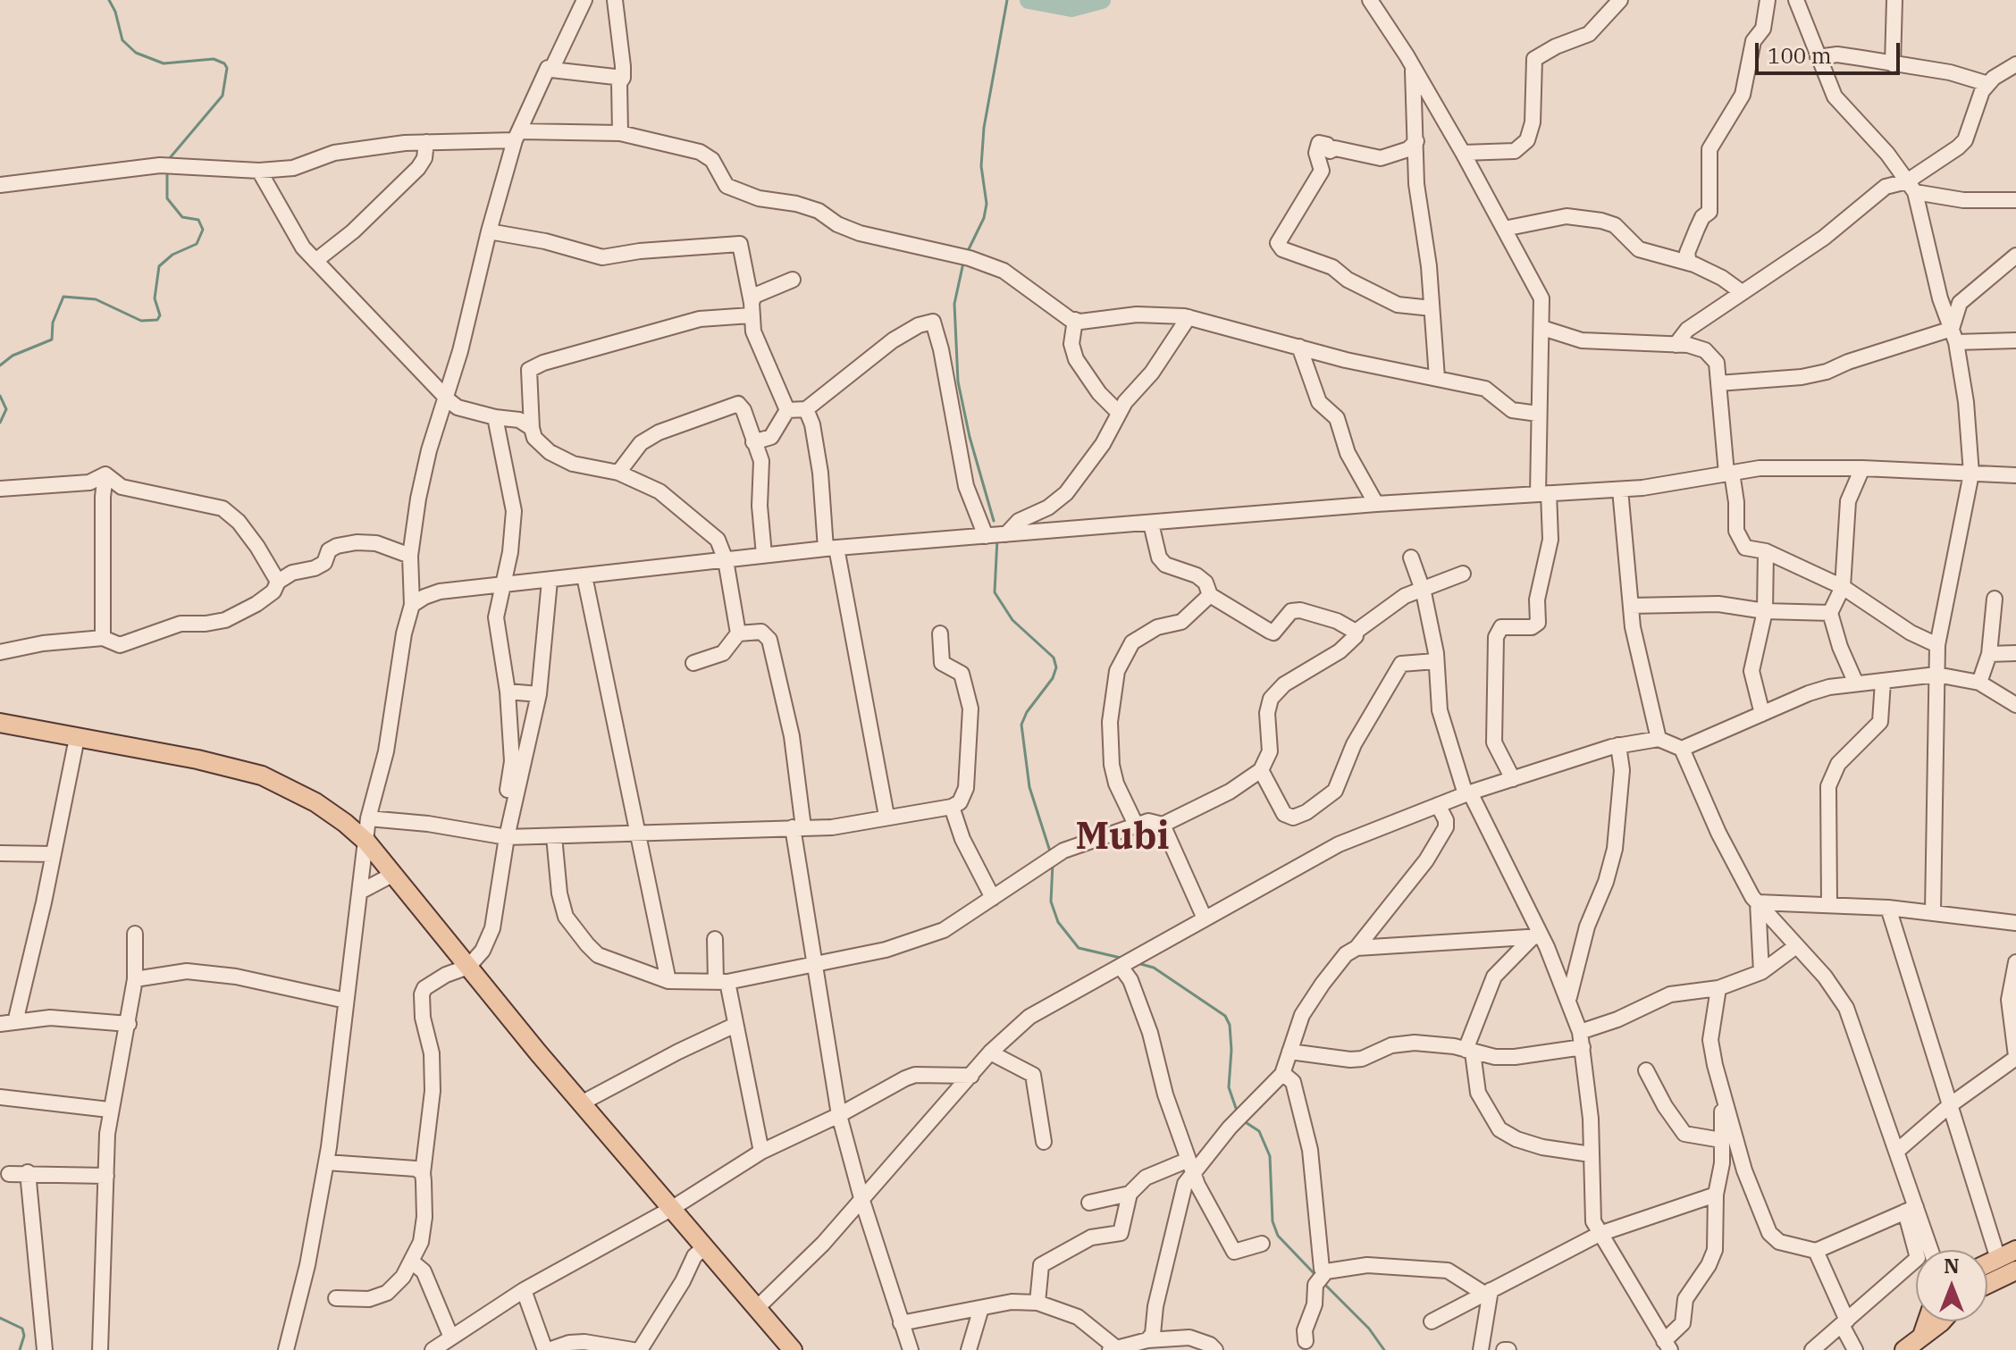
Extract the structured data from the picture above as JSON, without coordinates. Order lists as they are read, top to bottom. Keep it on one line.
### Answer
{"districts":["Mubi"],"scale_bar":"100 m","north":"top"}
